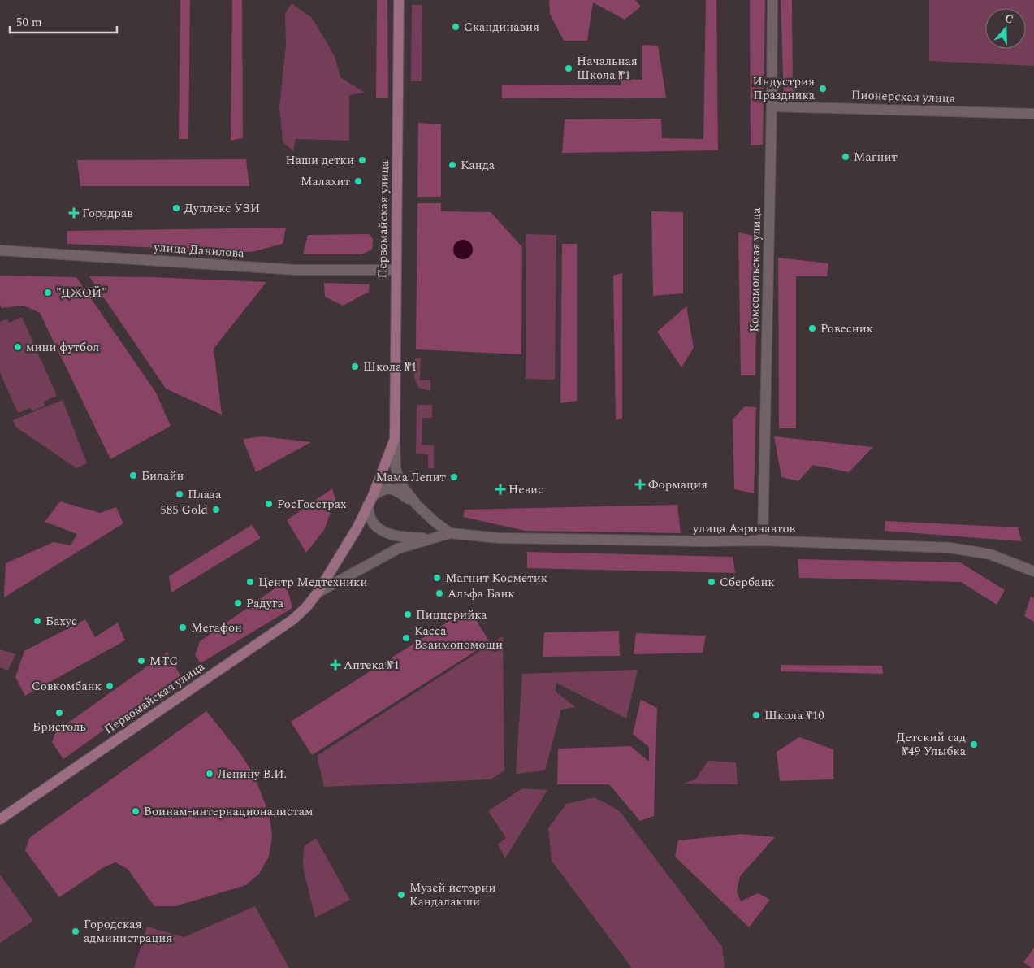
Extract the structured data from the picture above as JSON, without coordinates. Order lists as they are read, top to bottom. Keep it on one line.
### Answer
{"streets":{"main road":["Первомайская улица"],"street":["Пионерская улица","улица Данилова","Комсомольская улица","улица Аэронавтов"]},"crossings":[["Пионерская улица","Комсомольская улица"],["Первомайская улица","улица Данилова"],["Первомайская улица","улица Аэронавтов"],["Комсомольская улица","улица Аэронавтов"]],"places":{"other":["Скандинавия","Начальная Школа №1","Индустрия Праздника","Магнит","Наши детки","Канда","Малахит","Дуплекс УЗИ","\"ДЖОЙ\"","Ровесник","мини футбол","Школа №1","Билайн","Мама Лепит","Плаза","РосГосстрах","585 Gold","Магнит Косметик","Центр Медтехники","Сбербанк","Альфа Банк","Радуга","Пиццерийка","Бахус","Мегафон","Касса Взаимопомощи","МТС","Совкомбанк","Бристоль","Школа №10","Детский сад №49 Улыбка","Ленину В.И.","Воинам-интернационалистам","Музей истории Кандалакши","Городская администрация"],"health":["Горздрав","Формация","Невис","Аптека №1"]},"scale_bar":"50 m","north":"top"}
